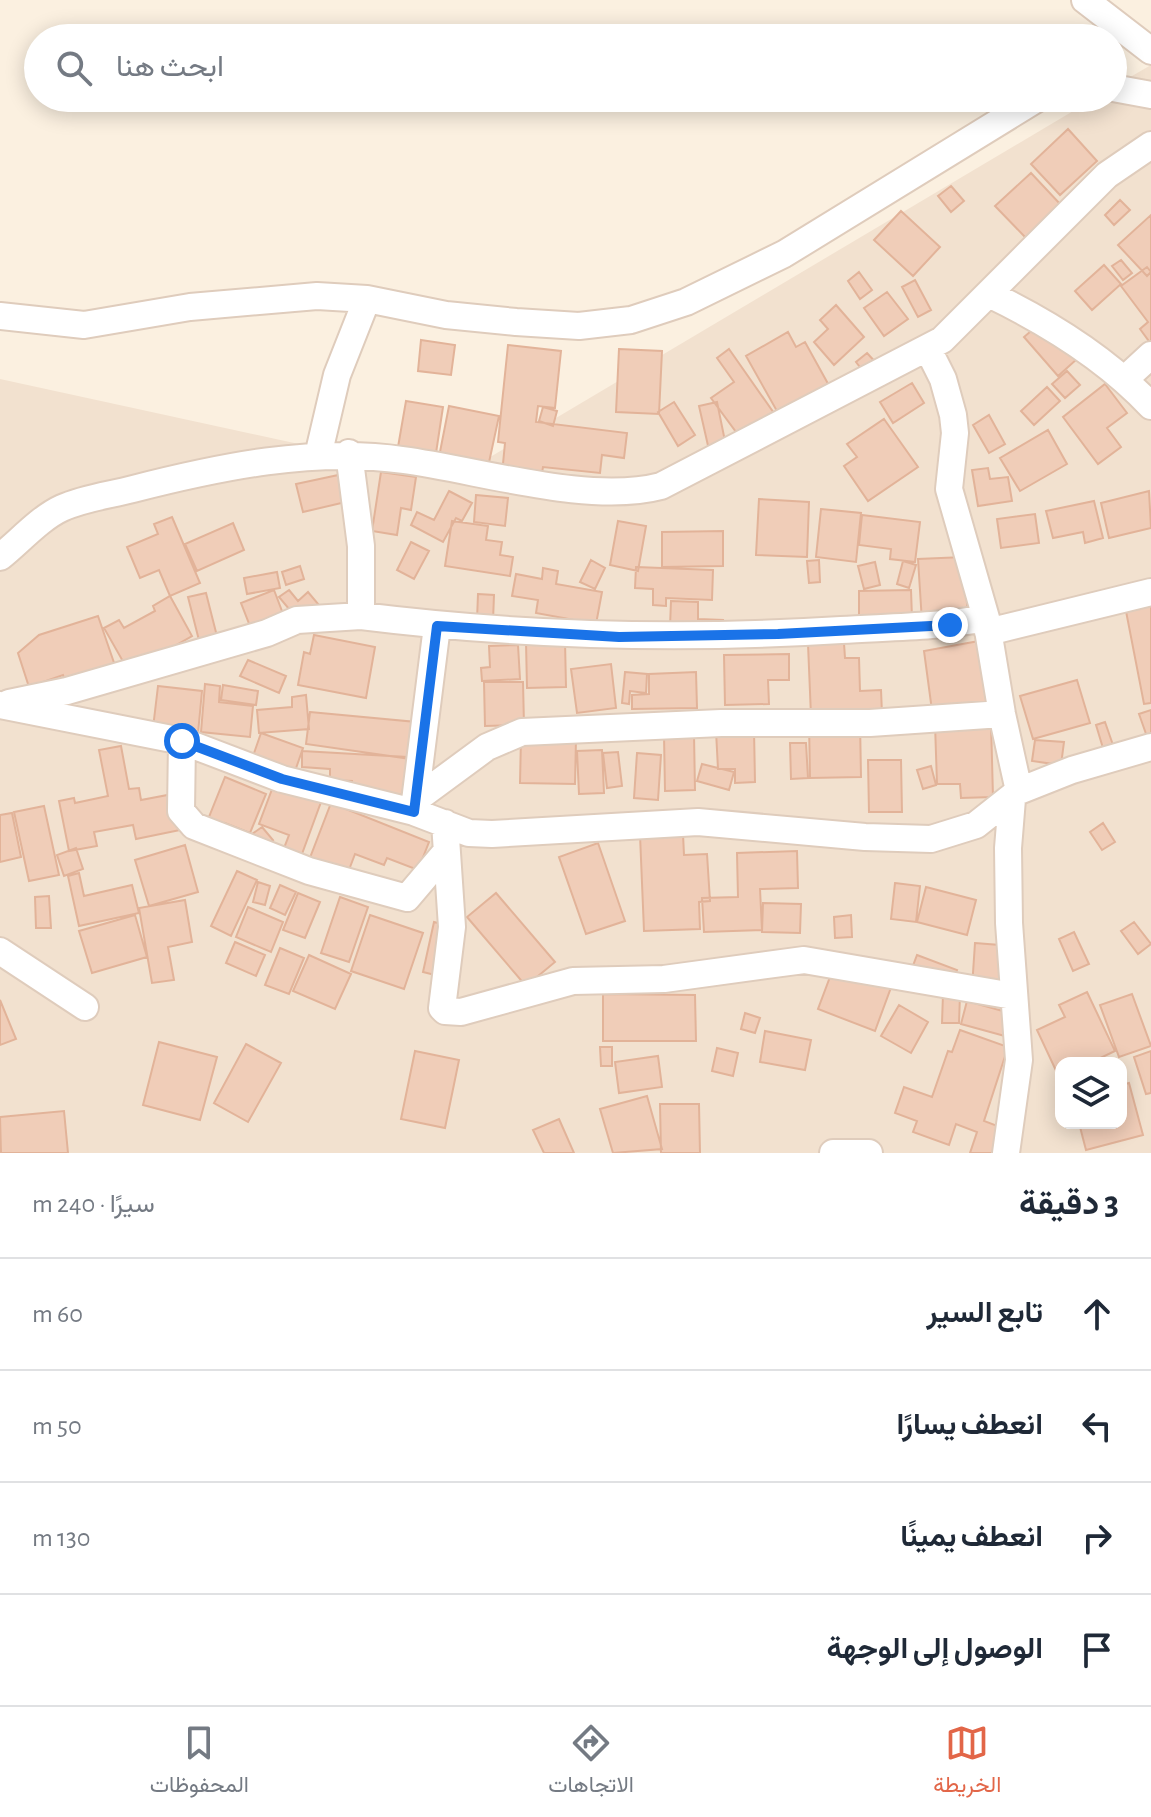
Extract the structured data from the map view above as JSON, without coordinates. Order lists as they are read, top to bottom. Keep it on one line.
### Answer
{"page":{"search":"ابحث هنا","heading":["3 دقيقة","سيرًا · 240 m"],"list":[["تابع السير","60 m"],["انعطف يسارًا","50 m"],["انعطف يمينًا","130 m"],"الوصول إلى الوجهة"],"nav":["الخريطة","الاتجاهات","المحفوظات"]}}
